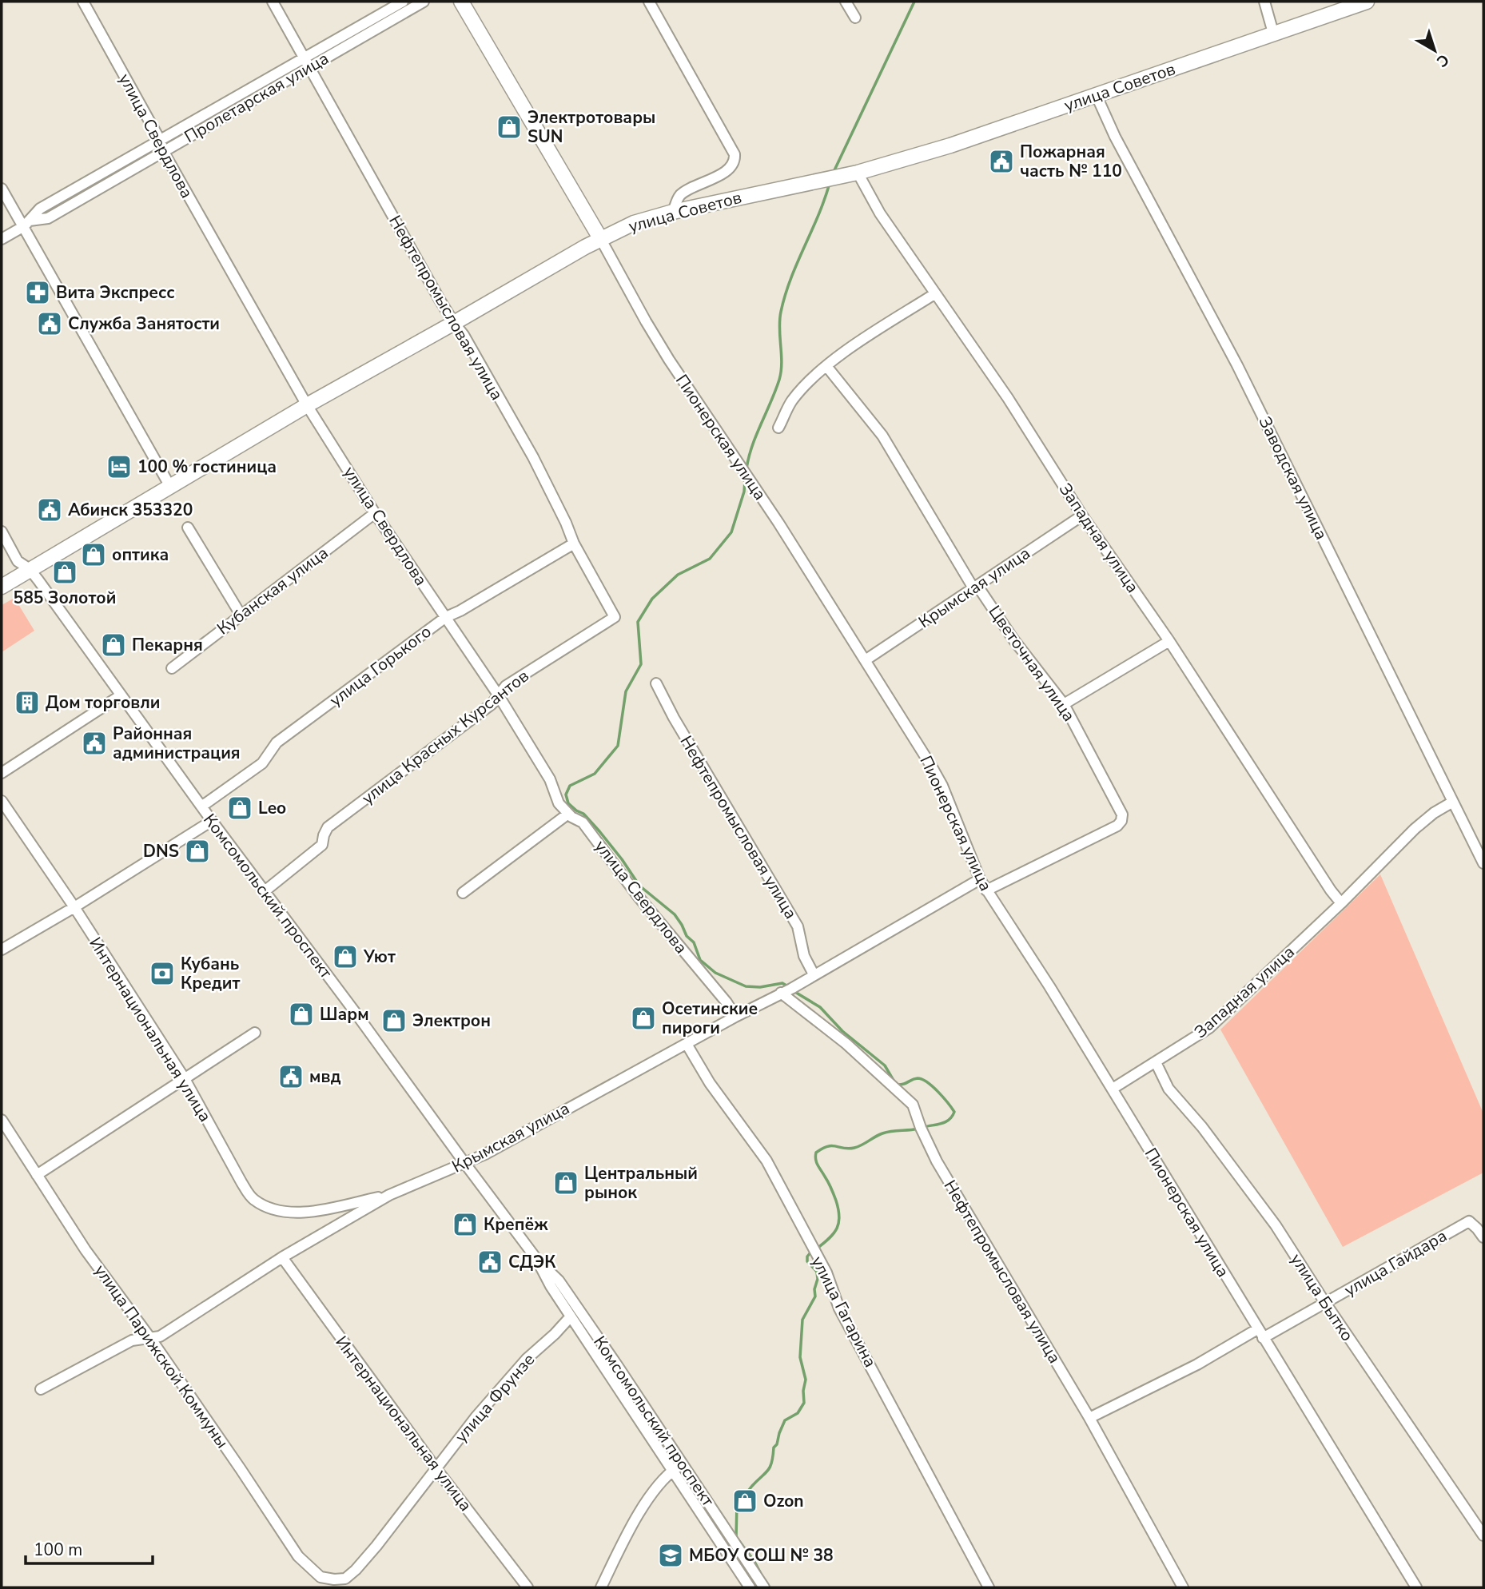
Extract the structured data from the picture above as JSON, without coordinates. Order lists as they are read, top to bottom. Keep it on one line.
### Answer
{"streets":{"main road":["улица Советов","Пионерская улица"],"street":["Пролетарская улица","улица Свердлова","Нефтепромысловая улица","Заводская улица","Западная улица","Крымская улица","Кубанская улица","Цветочная улица","улица Горького","улица Красных Курсантов","Комсомольский проспект","Интернациональная улица","улица Гайдара","улица Бытко","улица Гагарина","улица Парижской Коммуны","улица Фрунзе"]},"crossings":[["улица Советов","улица Свердлова"],["улица Советов","Нефтепромысловая улица"],["улица Советов","Пионерская улица"],["улица Советов","Заводская улица"],["улица Советов","Западная улица"],["улица Советов","Комсомольский проспект"],["Пролетарская улица","улица Свердлова"],["Пролетарская улица","Нефтепромысловая улица"],["улица Свердлова","Крымская улица"],["улица Свердлова","Кубанская улица"],["улица Свердлова","улица Горького"],["улица Свердлова","улица Красных Курсантов"],["Нефтепромысловая улица","Крымская улица"],["Нефтепромысловая улица","улица Горького"],["Нефтепромысловая улица","улица Красных Курсантов"],["Пионерская улица","Западная улица"],["Пионерская улица","Крымская улица"],["Пионерская улица","Цветочная улица"],["Пионерская улица","улица Гайдара"],["Заводская улица","Западная улица"],["Западная улица","Крымская улица"],["Западная улица","улица Бытко"],["Крымская улица","Цветочная улица"],["Крымская улица","Комсомольский проспект"],["Крымская улица","Интернациональная улица"],["Крымская улица","улица Гагарина"],["Крымская улица","улица Парижской Коммуны"],["улица Горького","Комсомольский проспект"],["улица Красных Курсантов","Комсомольский проспект"],["Комсомольский проспект","улица Фрунзе"],["Интернациональная улица","улица Фрунзе"],["улица Гайдара","улица Бытко"],["улица Парижской Коммуны","улица Фрунзе"]],"places":{"shop":["Электротовары SUN","оптика","585 Золотой","Пекарня","Leo","DNS","Уют","Шарм","Осетинские пироги","Электрон","Центральный рынок","Крепёж","Ozon"],"public building":["Пожарная часть № 110","Служба Занятости","Абинск 353320","Районная администрация","мвд","СДЭК"],"pharmacy":["Вита Экспресс"],"hotel":["100 % гостиница"],"building":["Дом торговли"],"bank":["Кубань Кредит"],"school or university":["МБОУ СОШ № 38"]},"scale_bar":"100 m","north":"bottom right"}
